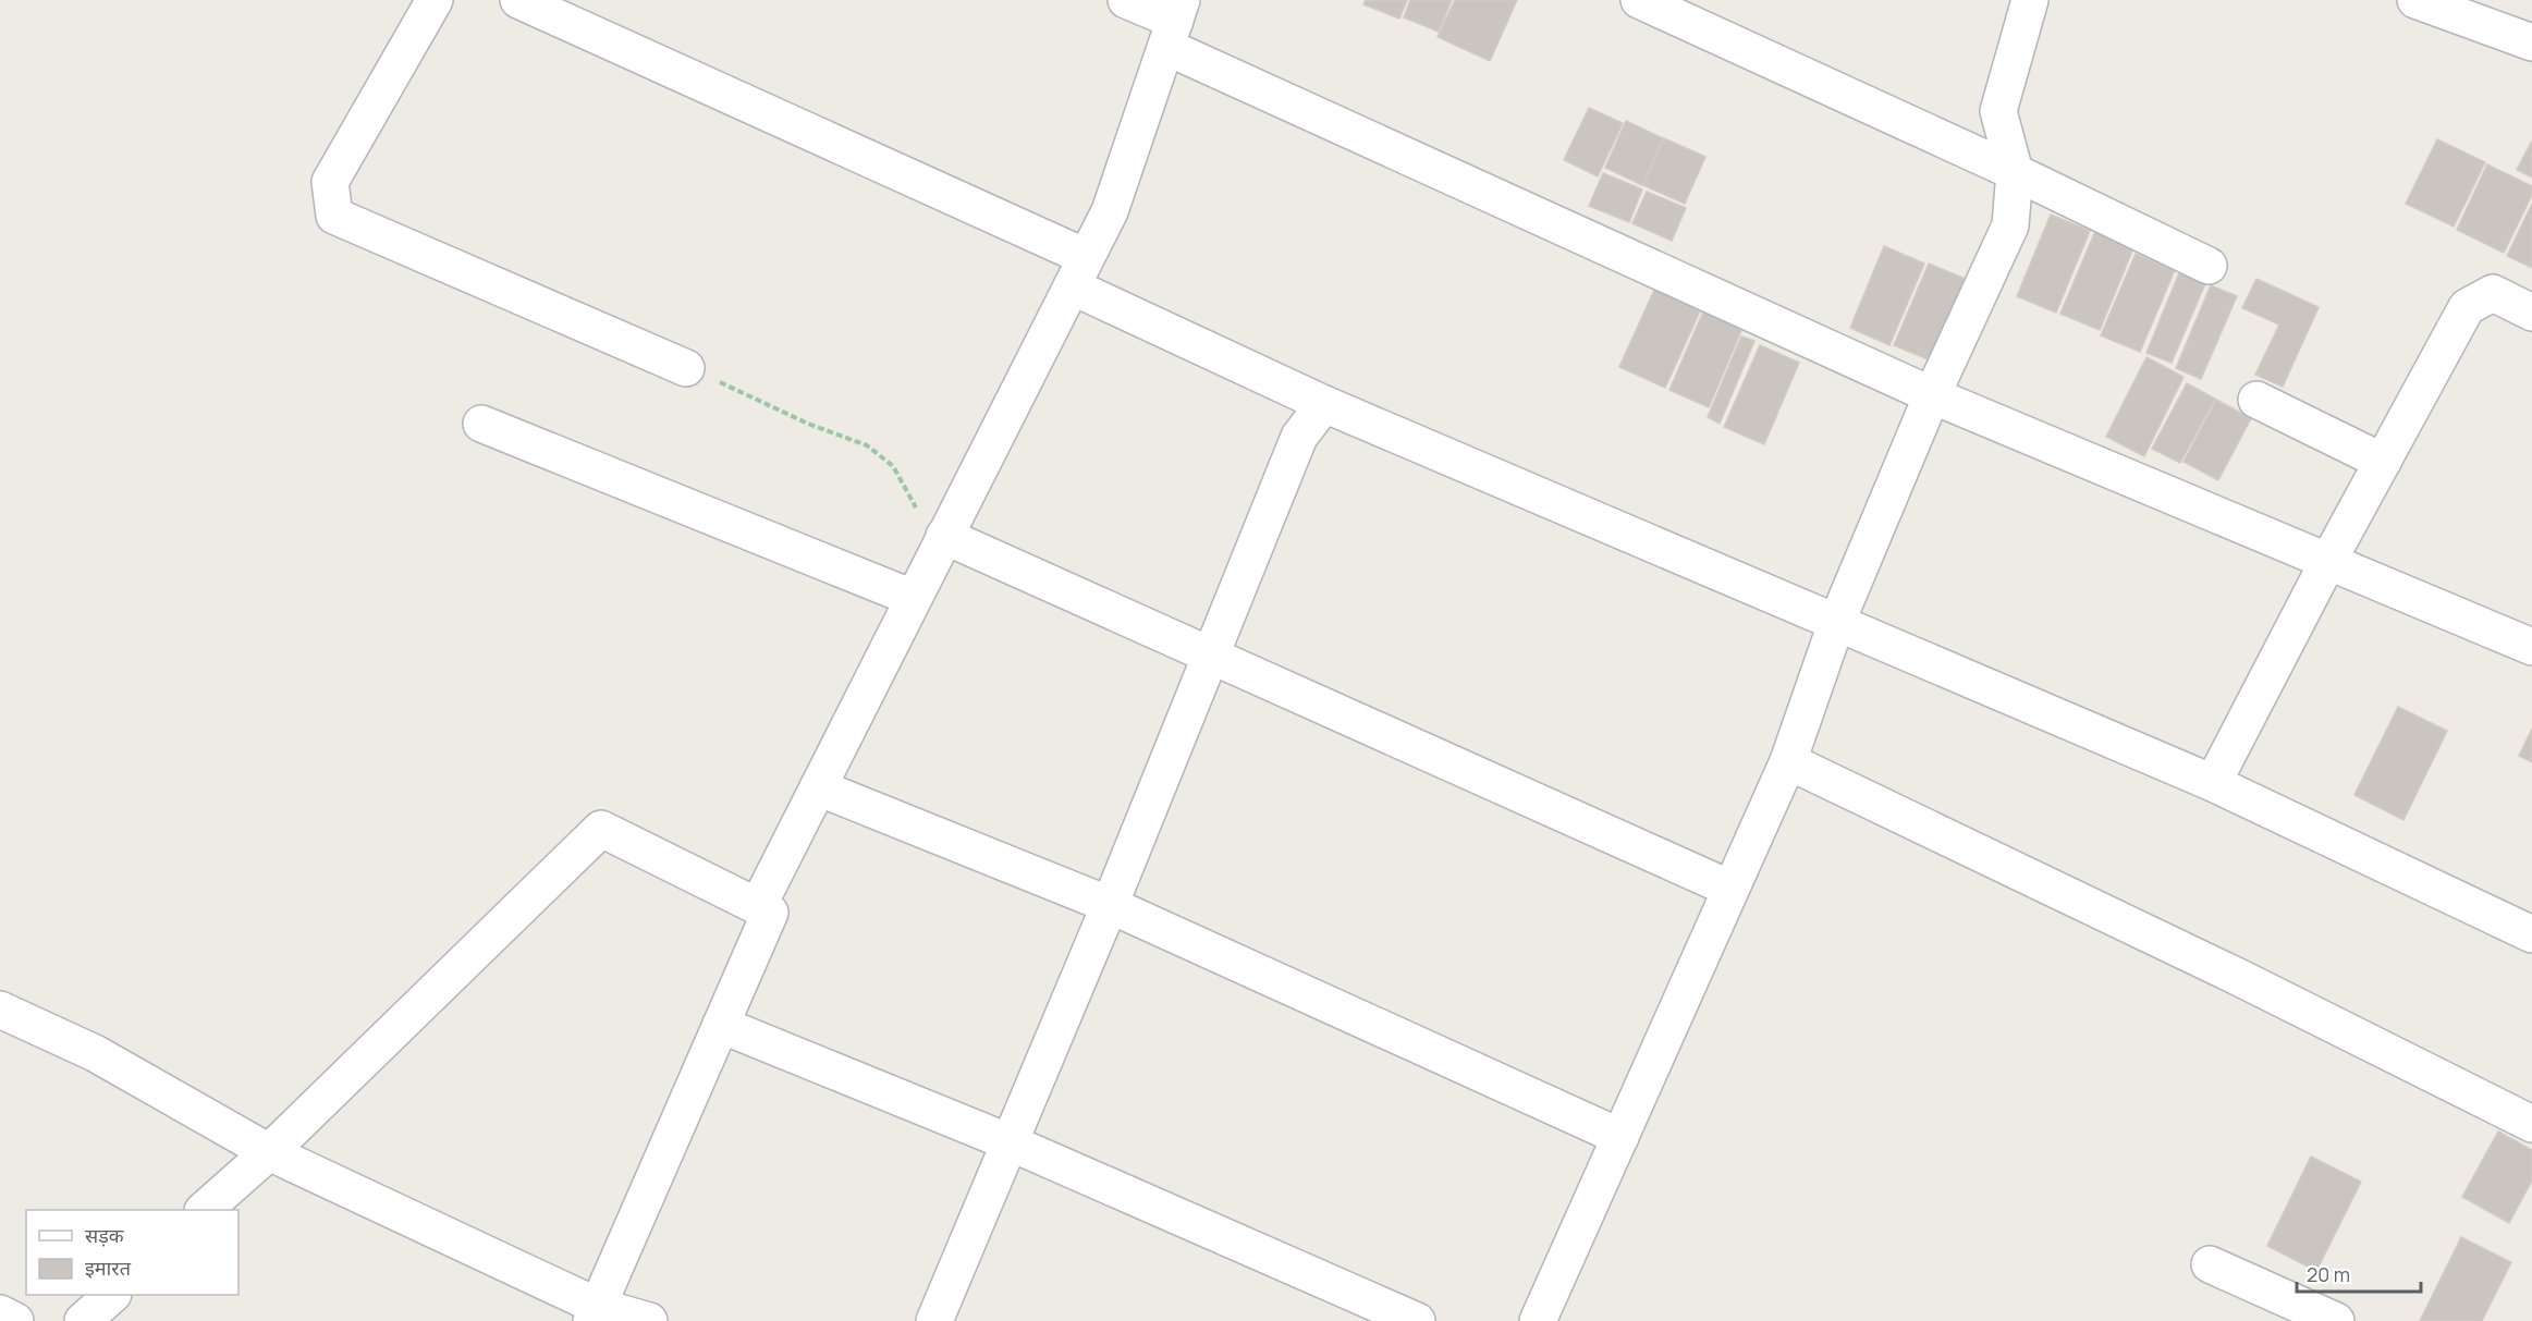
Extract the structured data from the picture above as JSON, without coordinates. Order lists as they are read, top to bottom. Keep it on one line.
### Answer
{"legend":["सड़क","इमारत"],"scale_bar":"20 m"}
